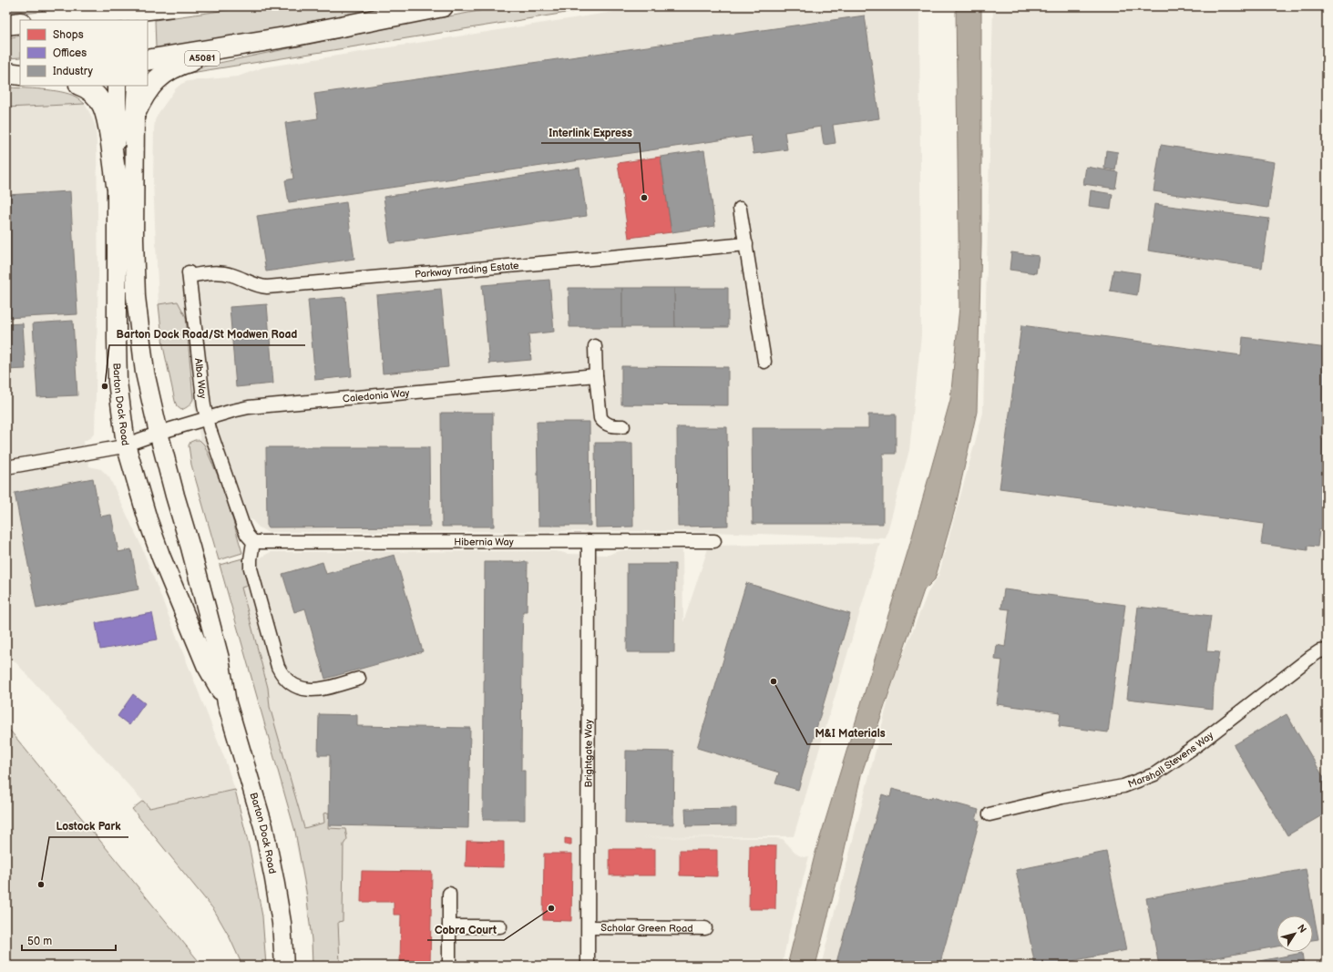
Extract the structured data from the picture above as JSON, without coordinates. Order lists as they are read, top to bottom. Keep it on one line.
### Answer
{"streets":{"highway":["A5081"],"main road":["Barton Dock Road"],"street":["Parkway Trading Estate","Alba Way","Caledonia Way","Hibernia Way","Brightgate Way","Marshall Stevens Way","Scholar Green Road"]},"crossings":[["A5081","Barton Dock Road"],["Parkway Trading Estate","Alba Way"],["Alba Way","Caledonia Way"],["Caledonia Way","Barton Dock Road"],["Hibernia Way","Brightgate Way"],["Brightgate Way","Scholar Green Road"]],"places":["Interlink Express","Barton Dock Road/St Modwen Road","M&I Materials","Lostock Park","Cobra Court"],"legend":["Shops","Offices","Industry"],"scale_bar":"50 m","north":"top right"}
